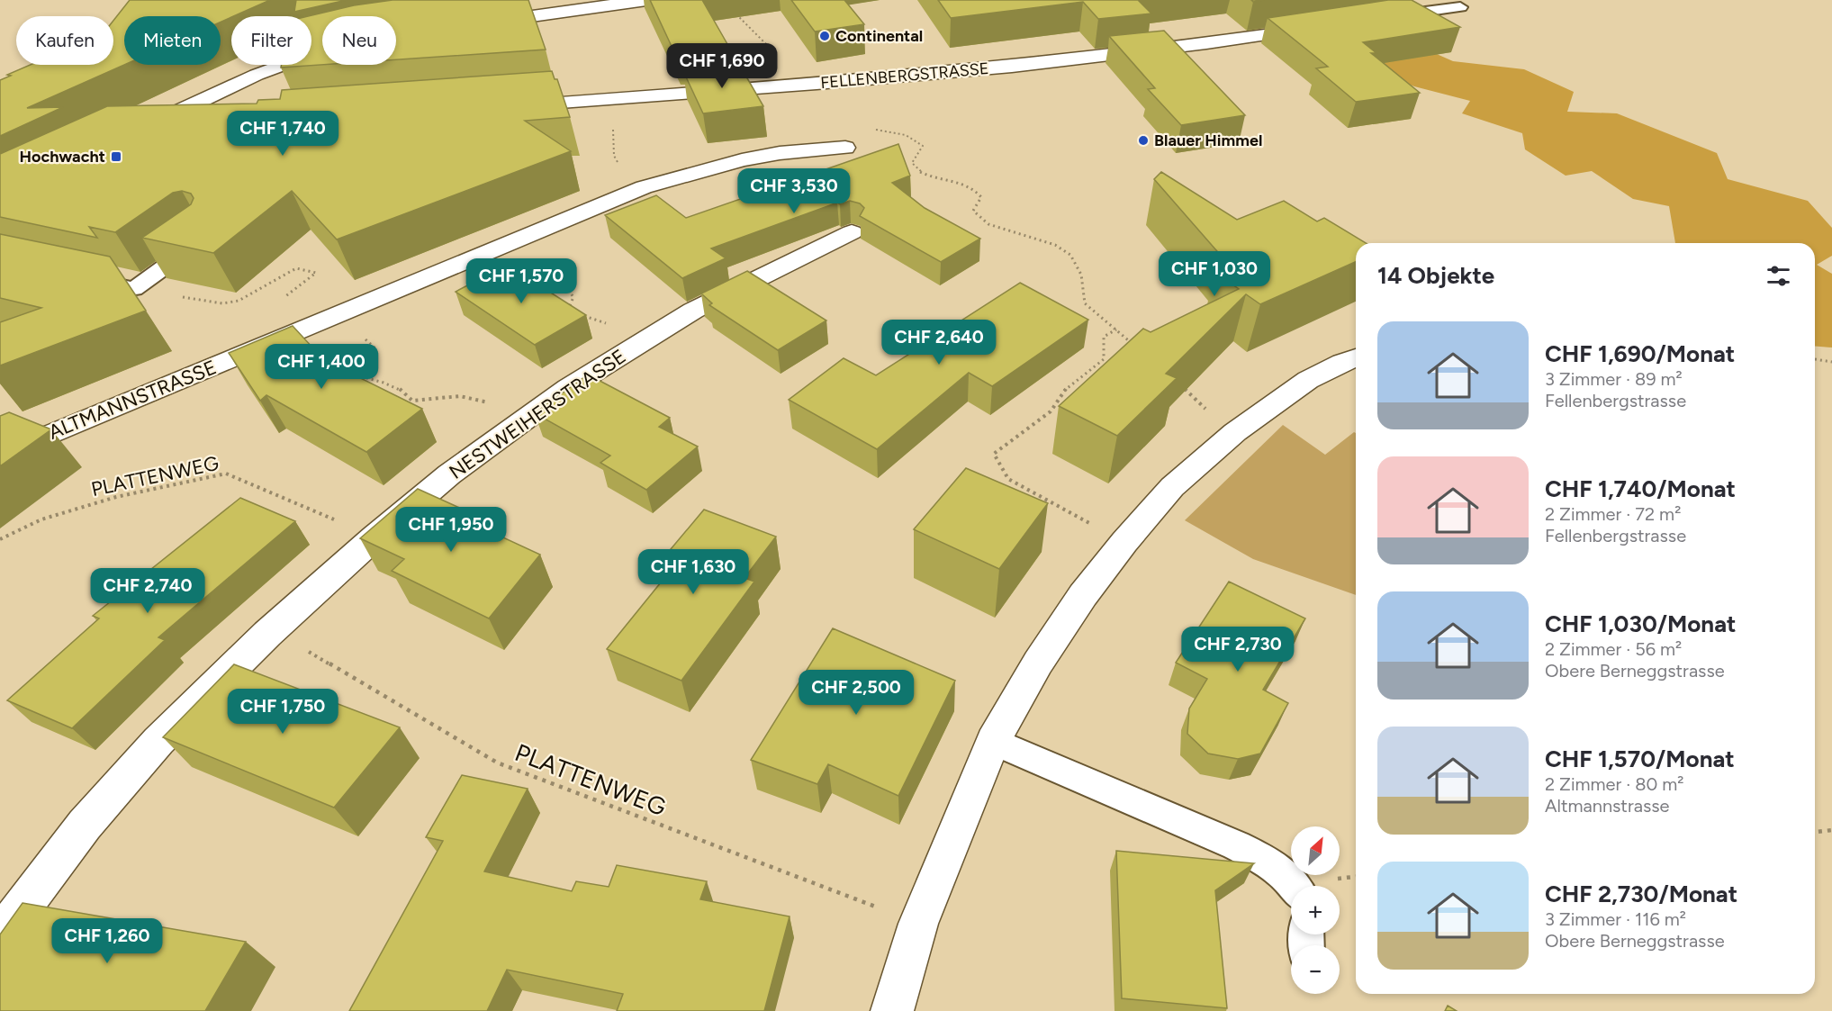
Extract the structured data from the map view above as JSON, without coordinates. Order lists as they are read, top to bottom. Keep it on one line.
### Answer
{"streets":{"street":["FELLENBERGSTRASSE","ALTMANNSTRASSE","NESTWEIHERSTRASSE"],"path":["PLATTENWEG"]},"crossings":[["NESTWEIHERSTRASSE","PLATTENWEG"]],"places":{"other":["Continental","Blauer Himmel"],"transit":["Hochwacht"]},"north":"top right","page":{"chip":["Kaufen","Mieten","Filter","Neu"],"price":["CHF 1,690","CHF 1,740","CHF 3,530","CHF 1,030","CHF 1,570","CHF 2,640","CHF 1,400","CHF 1,950","CHF 1,630","CHF 2,740","CHF 2,730","CHF 2,500","CHF 1,750","CHF 1,260"],"heading":"14 Objekte","list":[{"name":"CHF 1,690/Monat","note":"3 Zimmer · 89 m² · Fellenbergstrasse"},{"name":"CHF 1,740/Monat","note":"2 Zimmer · 72 m² · Fellenbergstrasse"},{"name":"CHF 1,030/Monat","note":"2 Zimmer · 56 m² · Obere Berneggstrasse"},{"name":"CHF 1,570/Monat","note":"2 Zimmer · 80 m² · Altmannstrasse"},{"name":"CHF 2,730/Monat","note":"3 Zimmer · 116 m² · Obere Berneggstrasse"}],"map_buttons":["+","−"]}}
